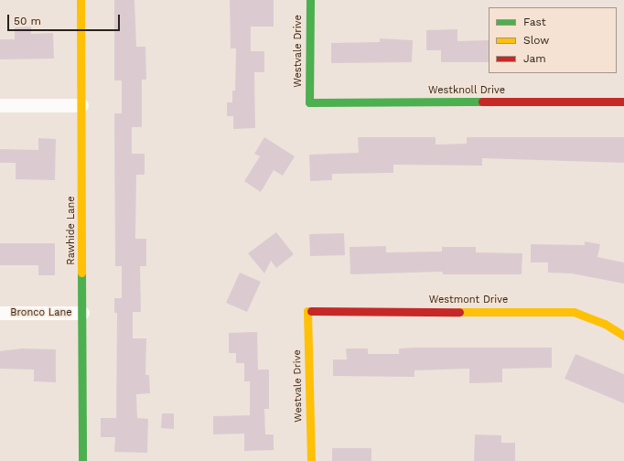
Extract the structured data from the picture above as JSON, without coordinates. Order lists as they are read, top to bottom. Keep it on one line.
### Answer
{"streets":{"street":["Westvale Drive","Westknoll Drive","Rawhide Lane","Westmont Drive","Bronco Lane"]},"crossings":[["Westvale Drive","Westknoll Drive"],["Westvale Drive","Westmont Drive"],["Rawhide Lane","Bronco Lane"]],"legend":["Fast","Slow","Jam"],"scale_bar":"50 m"}
